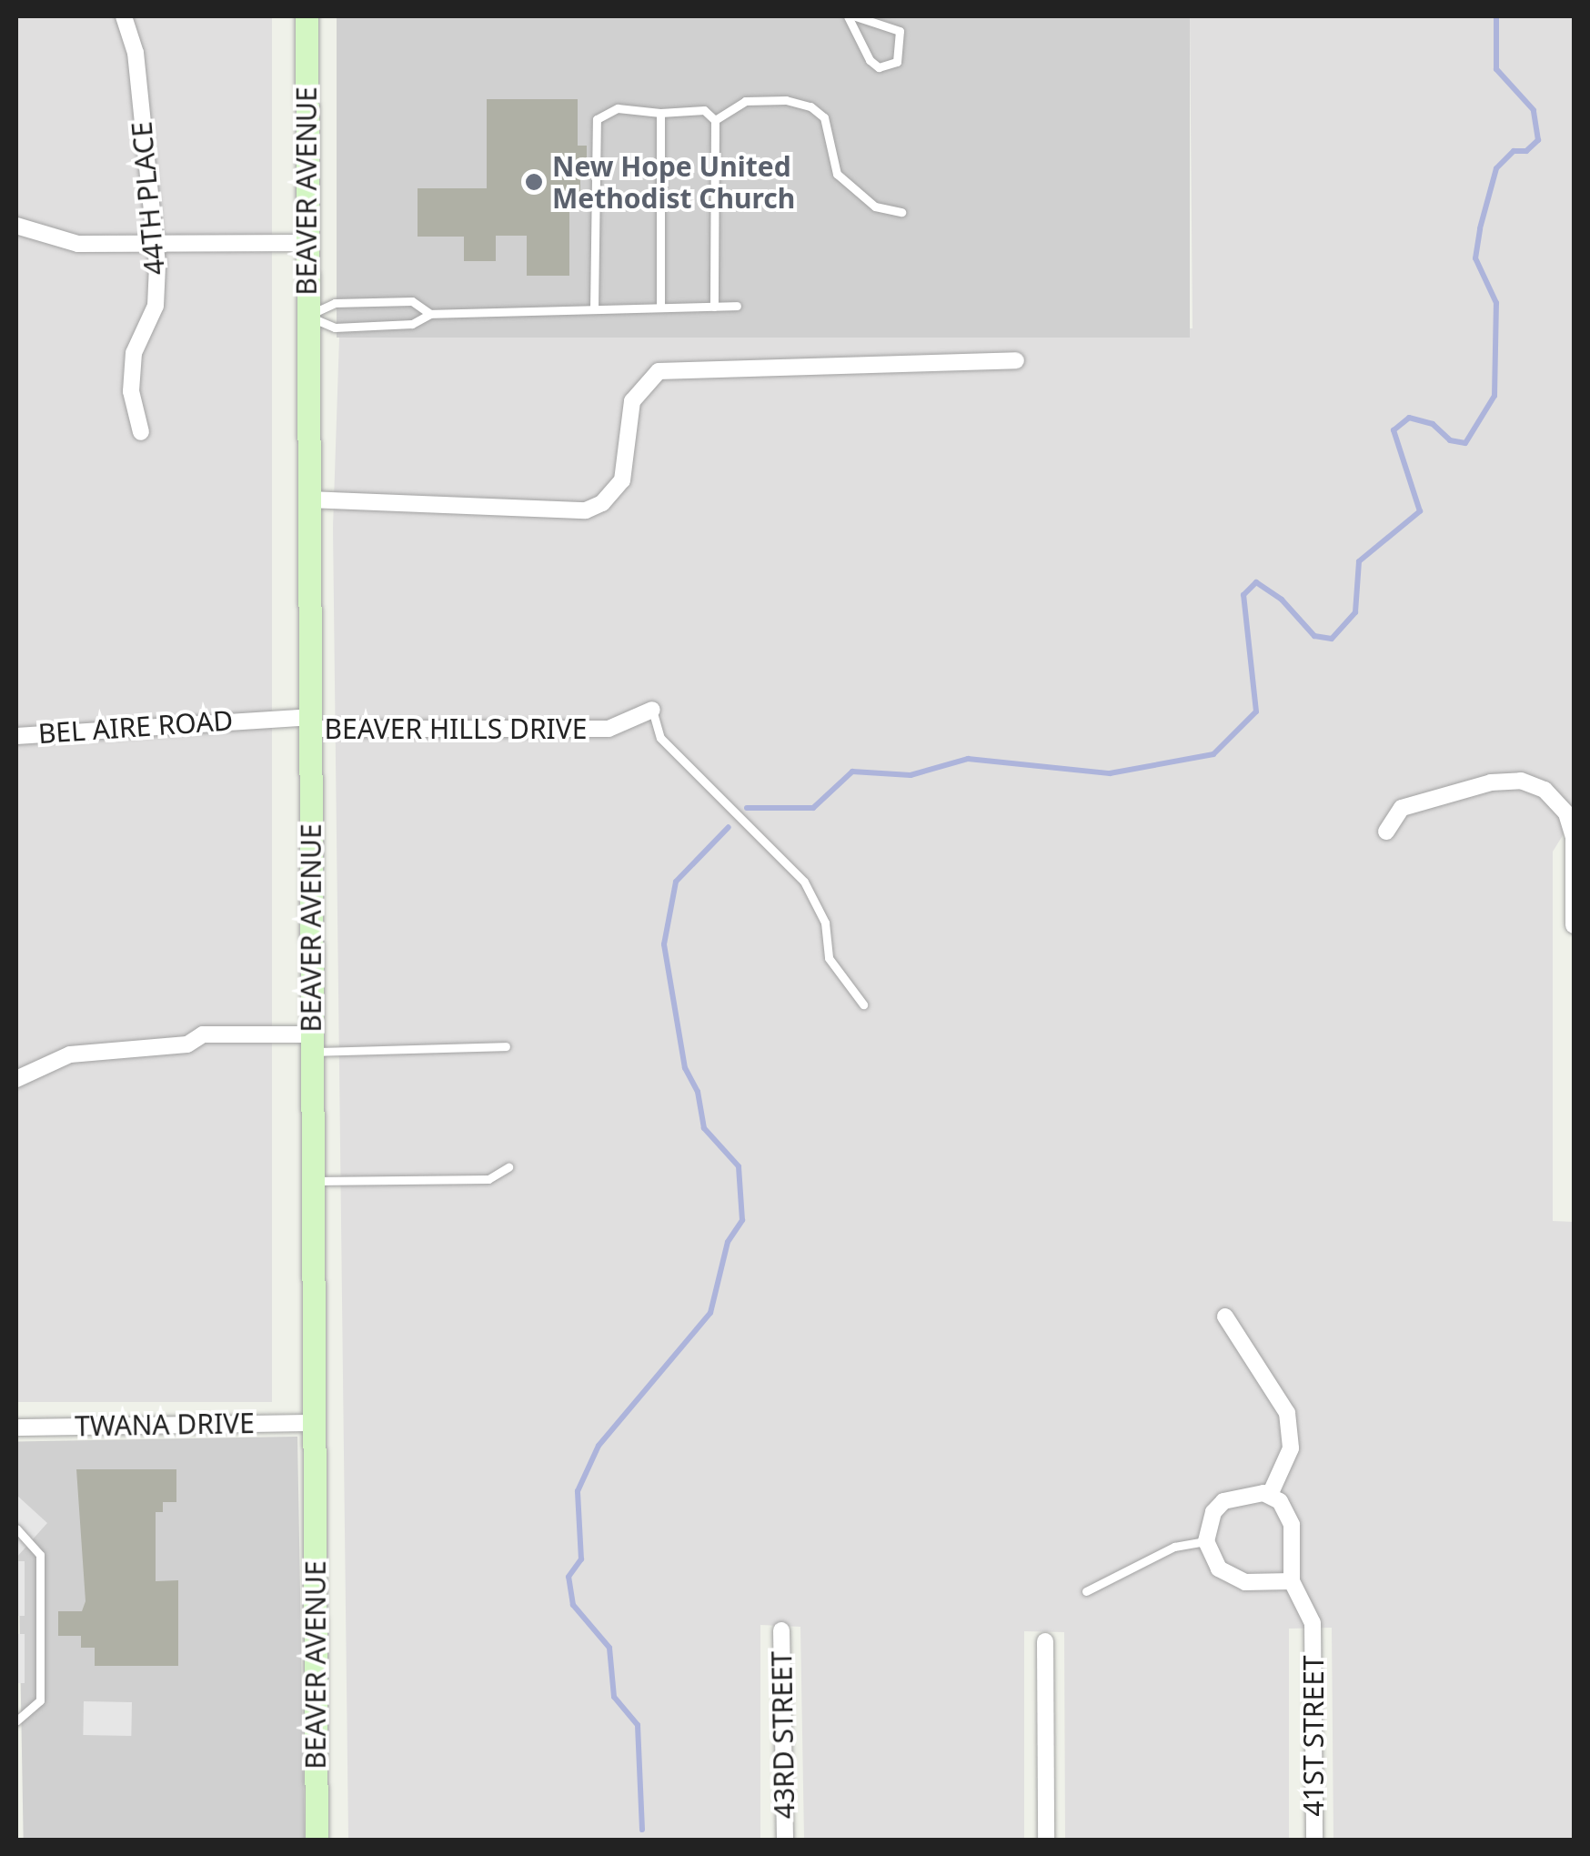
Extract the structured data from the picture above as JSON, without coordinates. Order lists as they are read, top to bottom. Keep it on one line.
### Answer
{"streets":{"main road":["BEAVER AVENUE"],"street":["44TH PLACE","BEL AIRE ROAD","BEAVER HILLS DRIVE","TWANA DRIVE","43RD STREET","41ST STREET"]},"crossings":[["BEAVER AVENUE","BEL AIRE ROAD"],["BEAVER AVENUE","BEAVER HILLS DRIVE"],["BEAVER AVENUE","TWANA DRIVE"],["BEL AIRE ROAD","BEAVER HILLS DRIVE"]],"places":["New Hope United Methodist Church"]}
